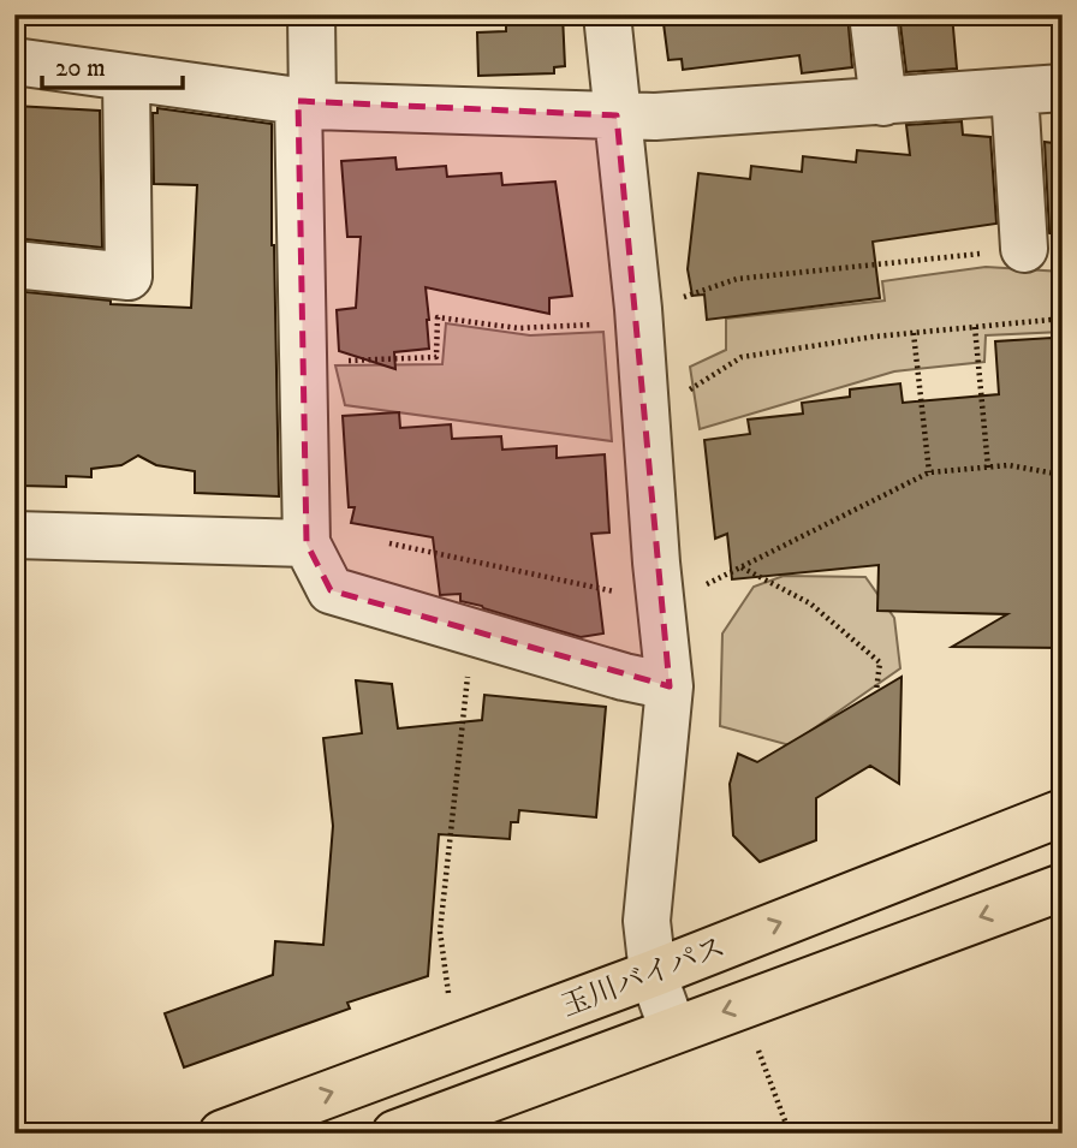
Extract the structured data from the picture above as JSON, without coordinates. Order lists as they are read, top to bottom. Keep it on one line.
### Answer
{"streets":{"highway":["玉川バイパス"]},"scale_bar":"20 m"}
